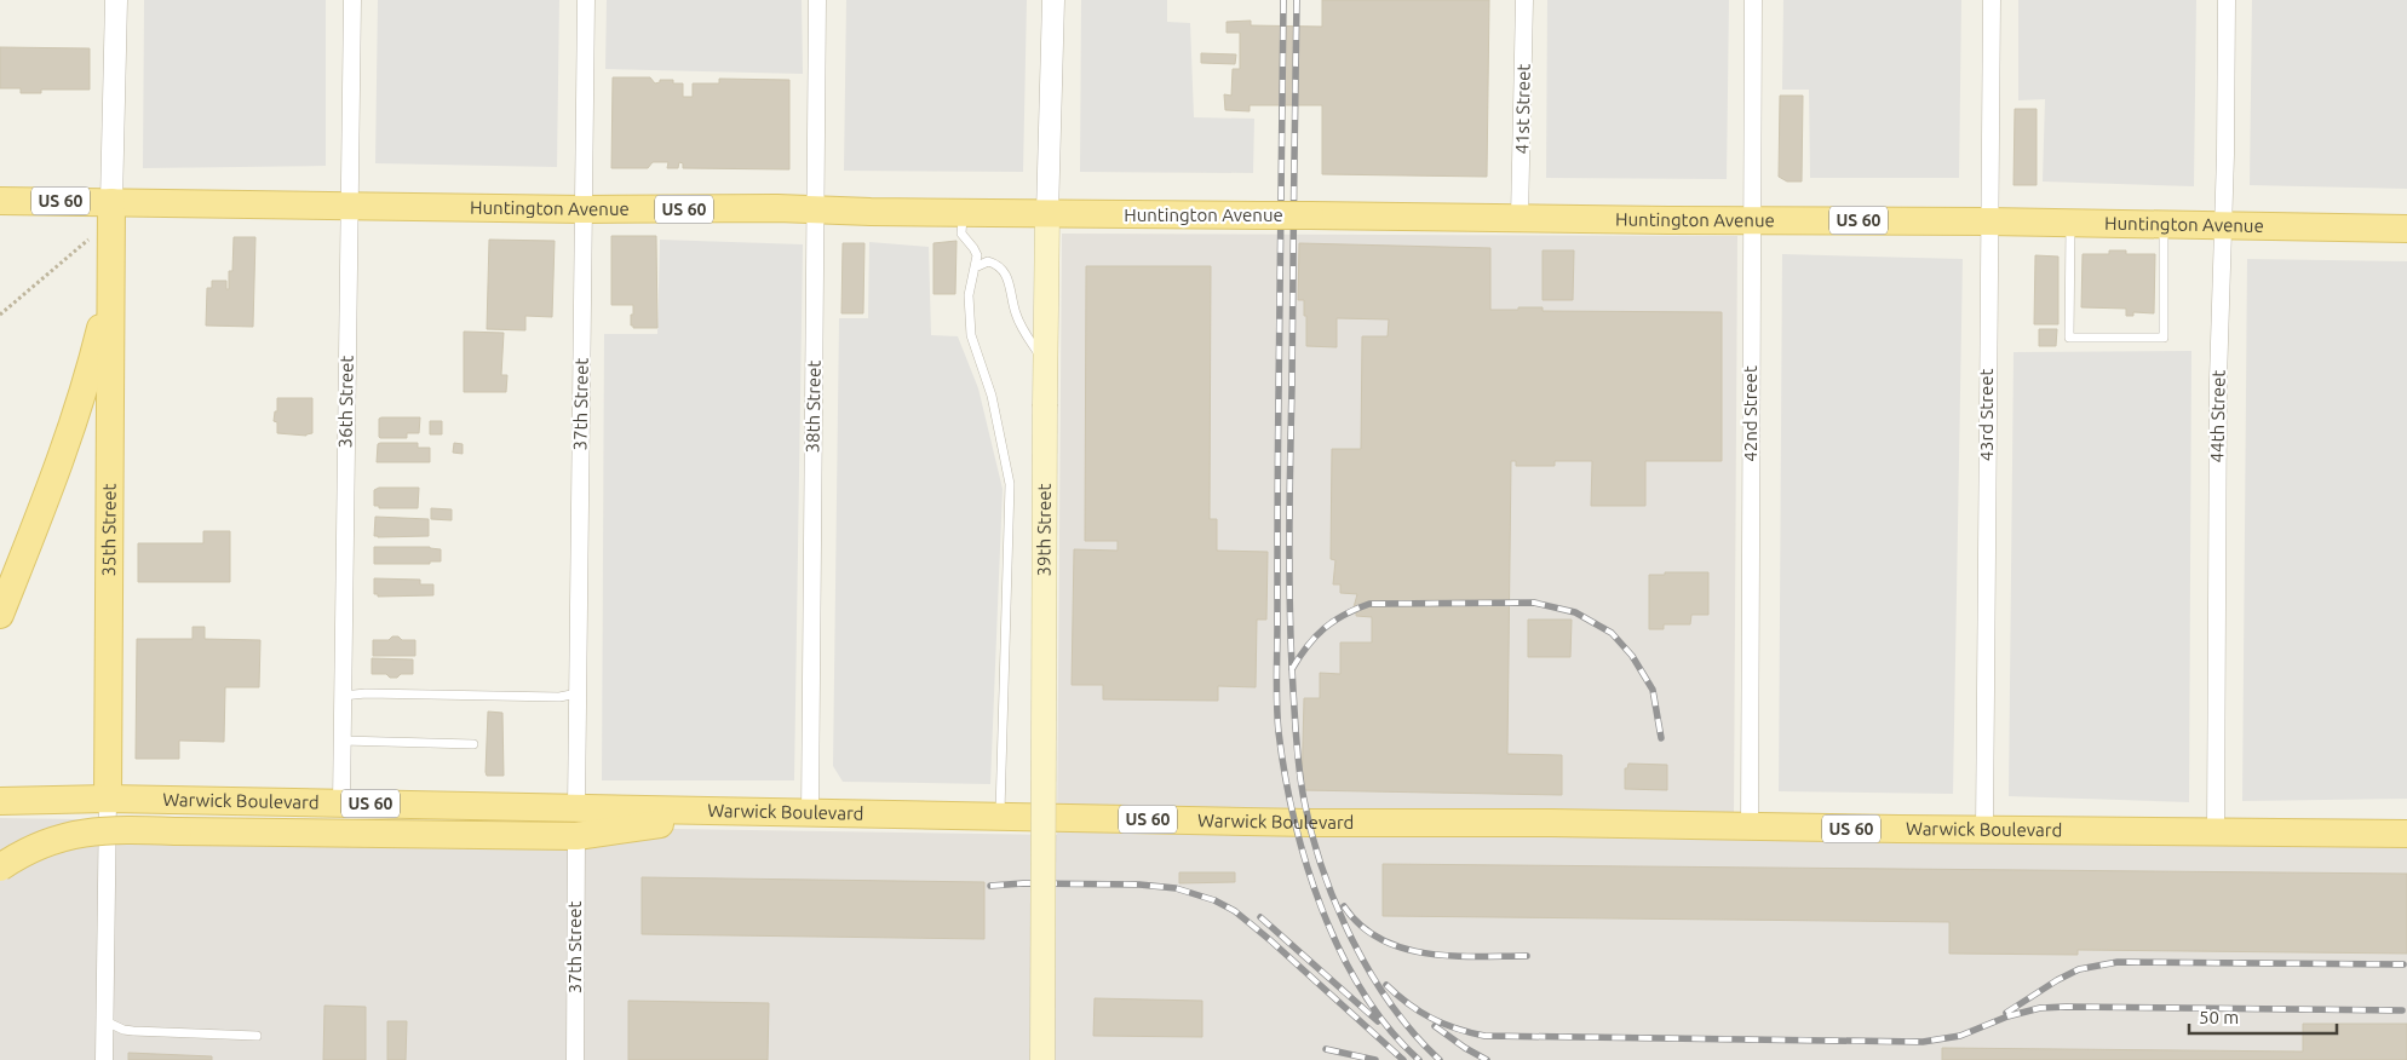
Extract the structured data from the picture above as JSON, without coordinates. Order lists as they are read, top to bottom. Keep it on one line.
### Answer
{"streets":{"main road":["US 60","Huntington Avenue","35th Street","39th Street","Warwick Boulevard"],"street":["41st Street","36th Street","37th Street","38th Street","42nd Street","43rd Street","44th Street"]},"crossings":[["41st Street","Huntington Avenue"],["Huntington Avenue","36th Street"],["Huntington Avenue","37th Street"],["Huntington Avenue","38th Street"],["Huntington Avenue","42nd Street"],["Huntington Avenue","43rd Street"],["Huntington Avenue","44th Street"],["Huntington Avenue","35th Street"],["Huntington Avenue","39th Street"],["36th Street","Warwick Boulevard"],["37th Street","Warwick Boulevard"],["38th Street","Warwick Boulevard"],["42nd Street","Warwick Boulevard"],["43rd Street","Warwick Boulevard"],["44th Street","Warwick Boulevard"],["35th Street","Warwick Boulevard"]],"scale_bar":"50 m"}
